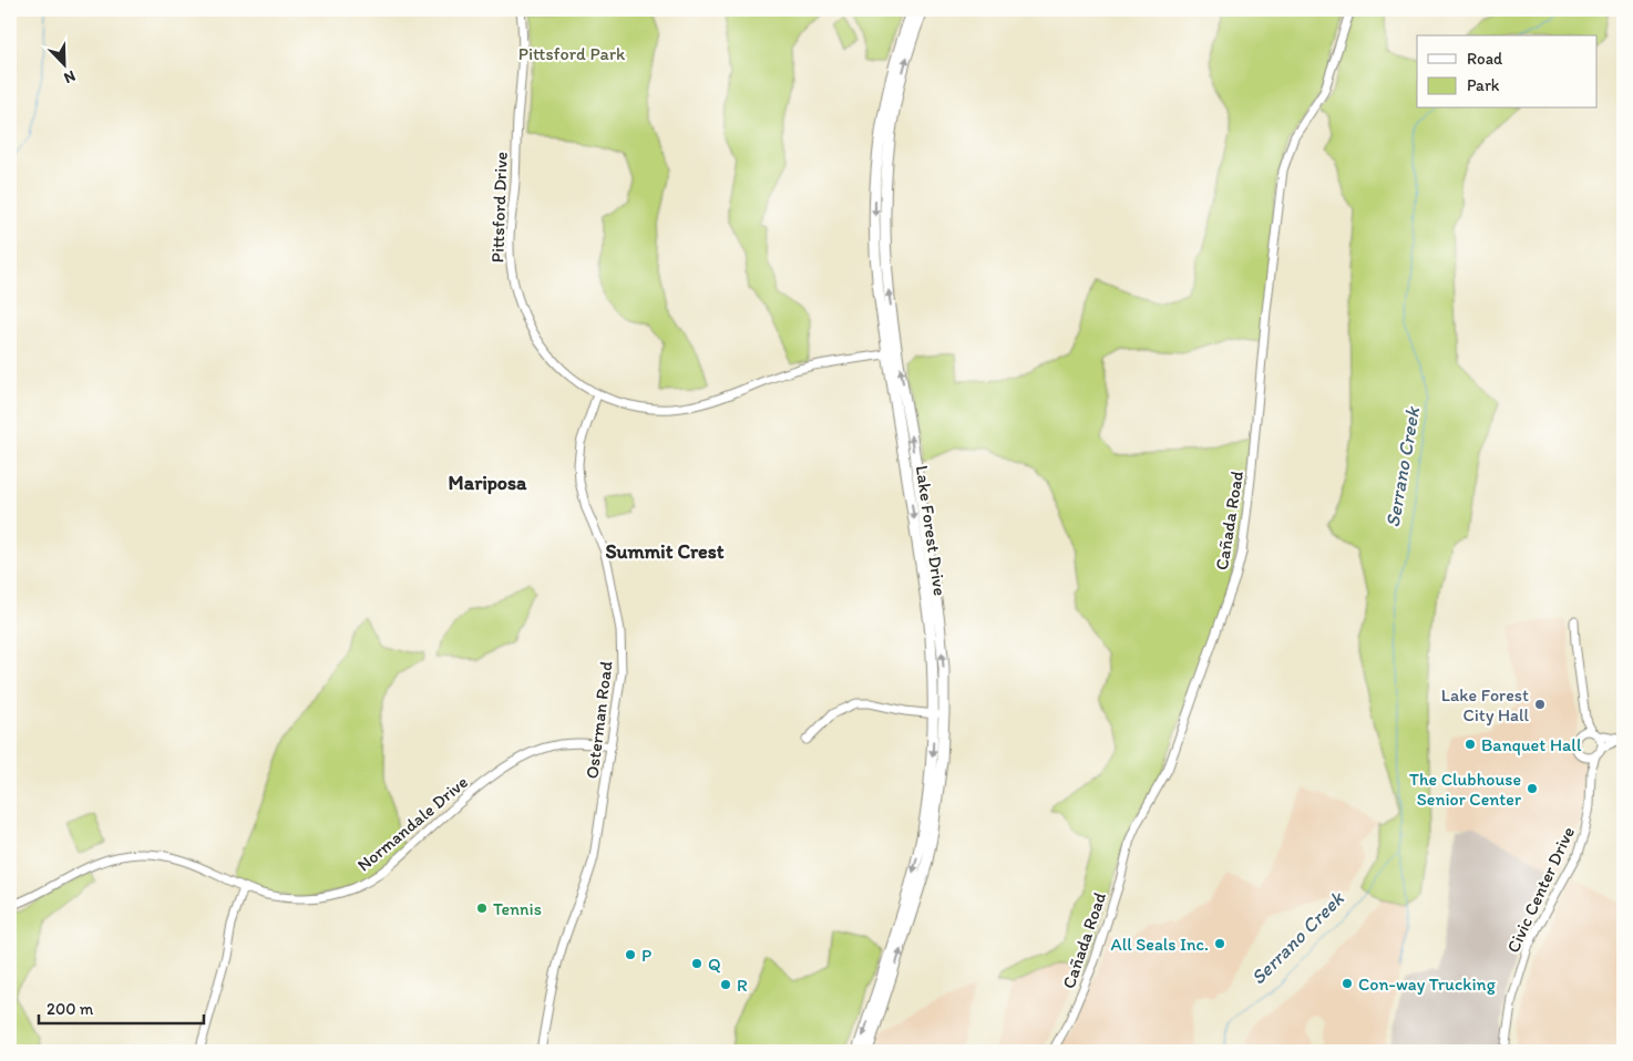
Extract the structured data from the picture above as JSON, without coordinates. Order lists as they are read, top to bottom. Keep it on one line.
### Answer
{"streets":{"main road":["Lake Forest Drive"],"street":["Pittsford Drive","Cañada Road","Osterman Road","Normandale Drive","Civic Center Drive"]},"crossings":[["Pittsford Drive","Lake Forest Drive"],["Pittsford Drive","Osterman Road"],["Osterman Road","Normandale Drive"]],"districts":["Mariposa","Summit Crest"],"water":["Serrano Creek"],"parks":["Pittsford Park"],"places":["Lake Forest City Hall","Banquet Hall","The Clubhouse Senior Center","Tennis","All Seals Inc.","P","Q","Con-way Trucking","R"],"legend":["Road","Park"],"scale_bar":"200 m","north":"bottom right"}
